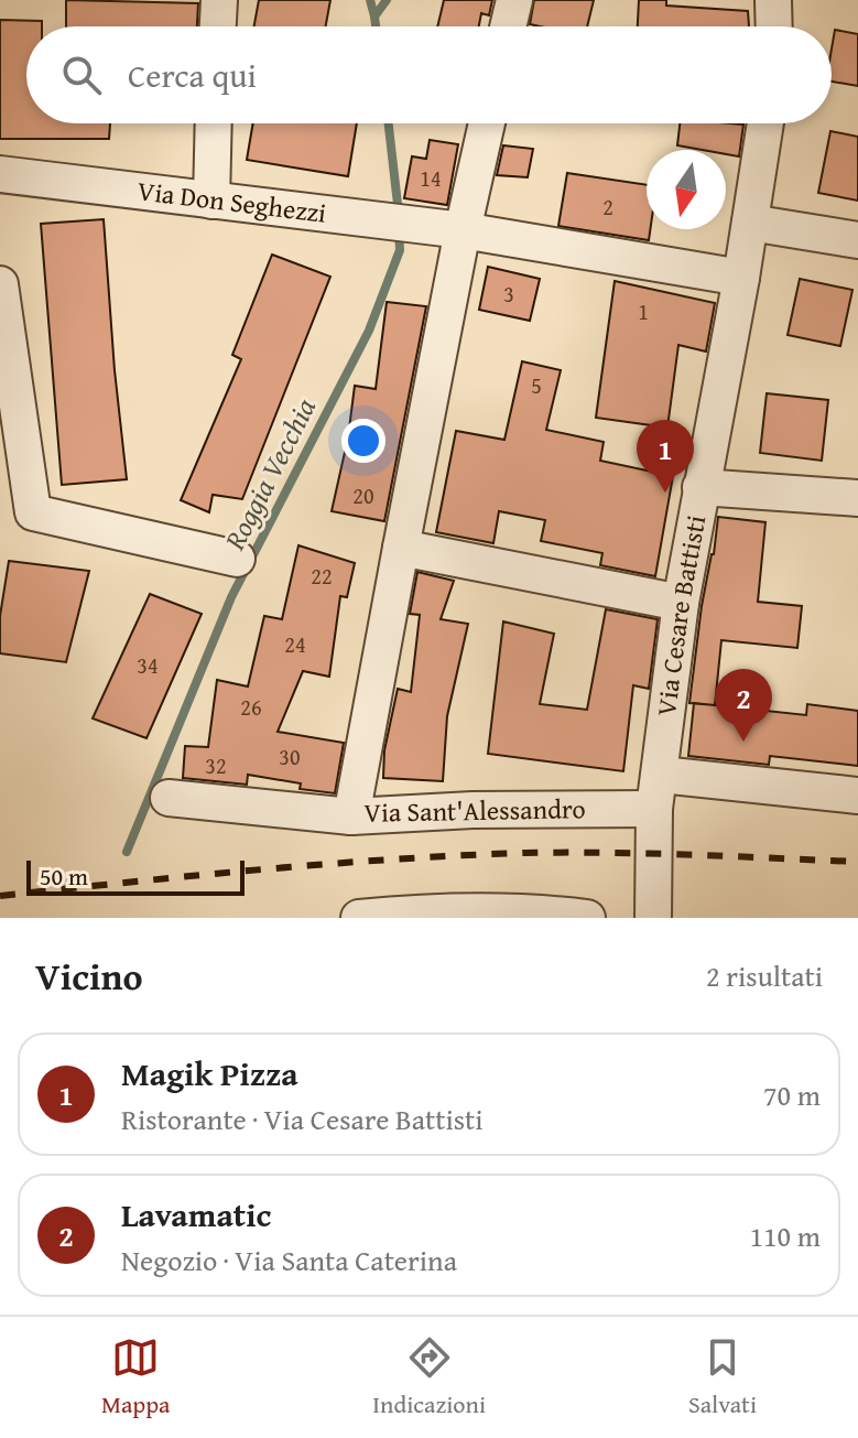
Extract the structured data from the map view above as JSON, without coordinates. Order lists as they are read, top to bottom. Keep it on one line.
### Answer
{"streets":{"street":["Via Don Seghezzi","Via Cesare Battisti","Via Sant'Alessandro"]},"crossings":[["Via Don Seghezzi","Via Sant'Alessandro"],["Via Cesare Battisti","Via Sant'Alessandro"]],"water":["Roggia Vecchia"],"house_numbers":["14","2","3","1","5","20","22","24","34","26","30","32"],"scale_bar":"50 m","north":"bottom","page":{"search":"Cerca qui","pins":["1","2"],"scale":"50 m","heading":["Vicino","2 risultati"],"list":[{"mark":"1","name":"Magik Pizza","note":"Ristorante · Via Cesare Battisti","value":"70 m"},{"mark":"2","name":"Lavamatic","note":"Negozio · Via Santa Caterina","value":"110 m"}],"nav":["Mappa","Indicazioni","Salvati"]}}
